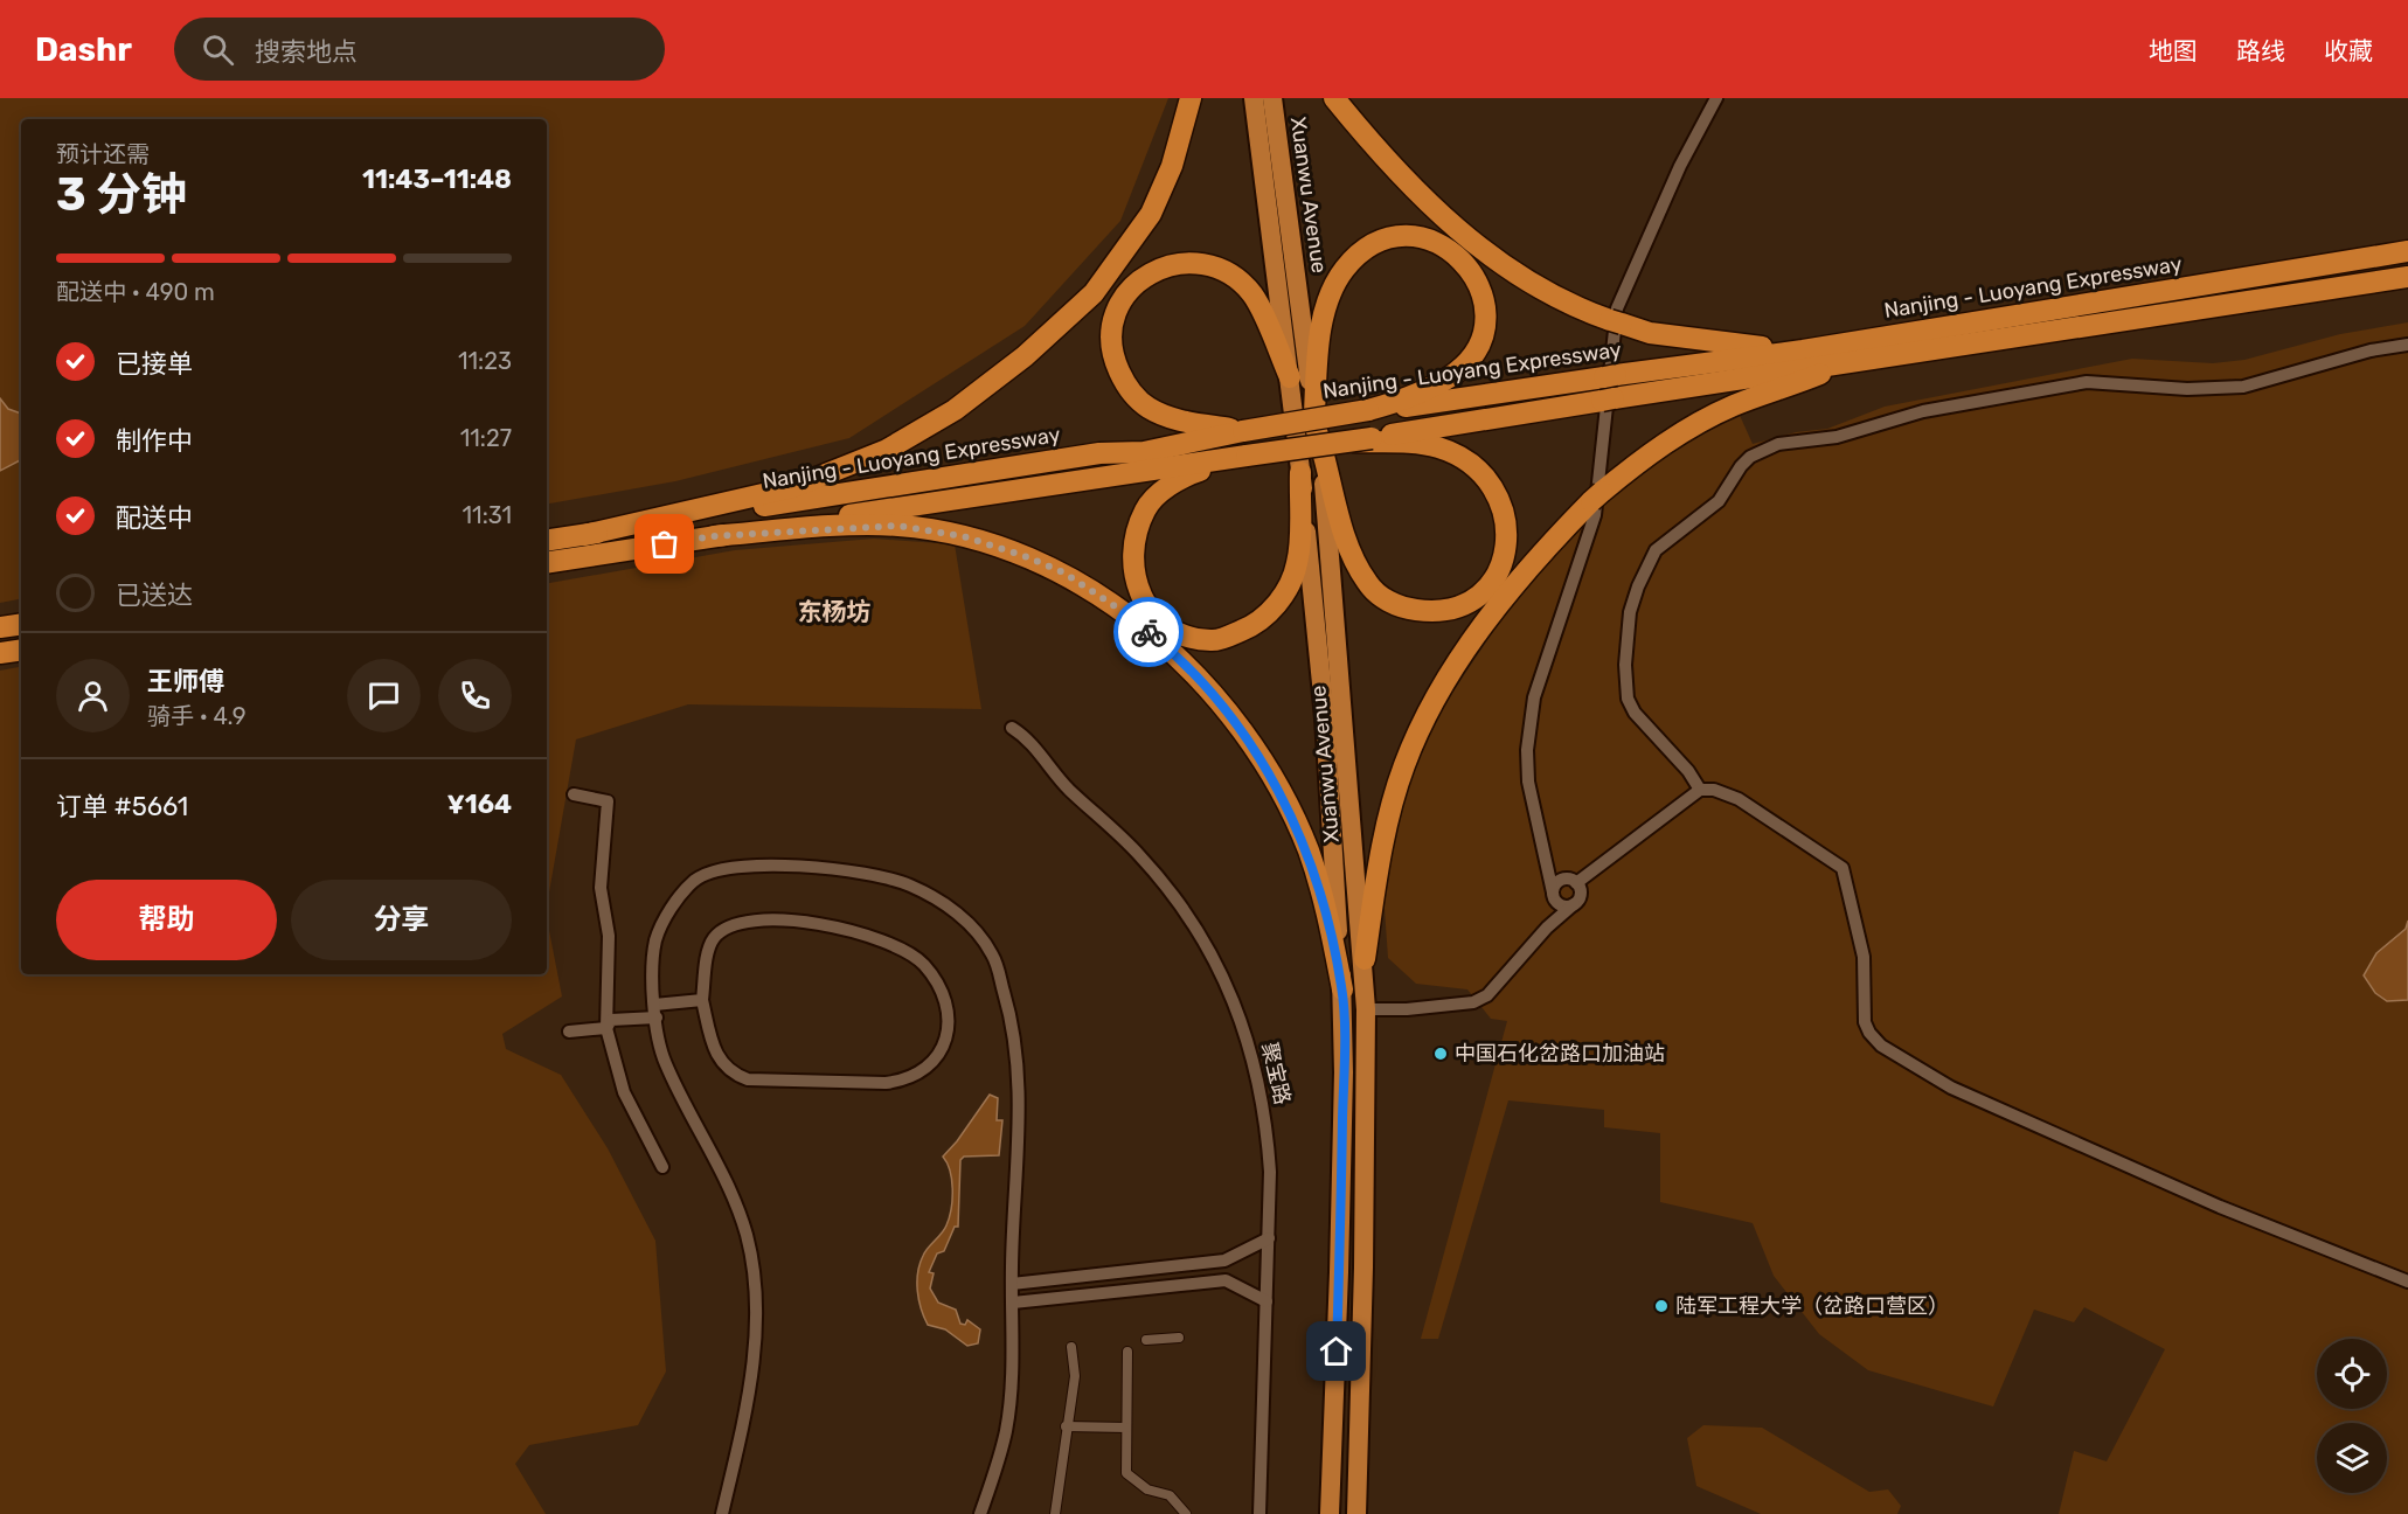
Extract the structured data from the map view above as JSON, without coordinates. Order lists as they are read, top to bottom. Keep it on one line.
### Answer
{"streets":{"highway":["Xuanwu Avenue","Nanjing - Luoyang Expressway"],"street":["聚宝路"]},"districts":["东杨坊"],"places":["中国石化岔路口加油站","陆军工程大学（岔路口营区）"],"page":{"header":"Dashr","search":"搜索地点","nav":["地图","路线","收藏"],"heading":["3 分钟","预计还需","11:43–11:48"],"panel":["王师傅","骑手 · 4.9","订单 #5661","¥164"],"bar":"配送中 · 490 m","list":[["已接单","11:23"],["制作中","11:27"],["配送中","11:31"],"已送达"],"buttons":["帮助","分享"]}}
